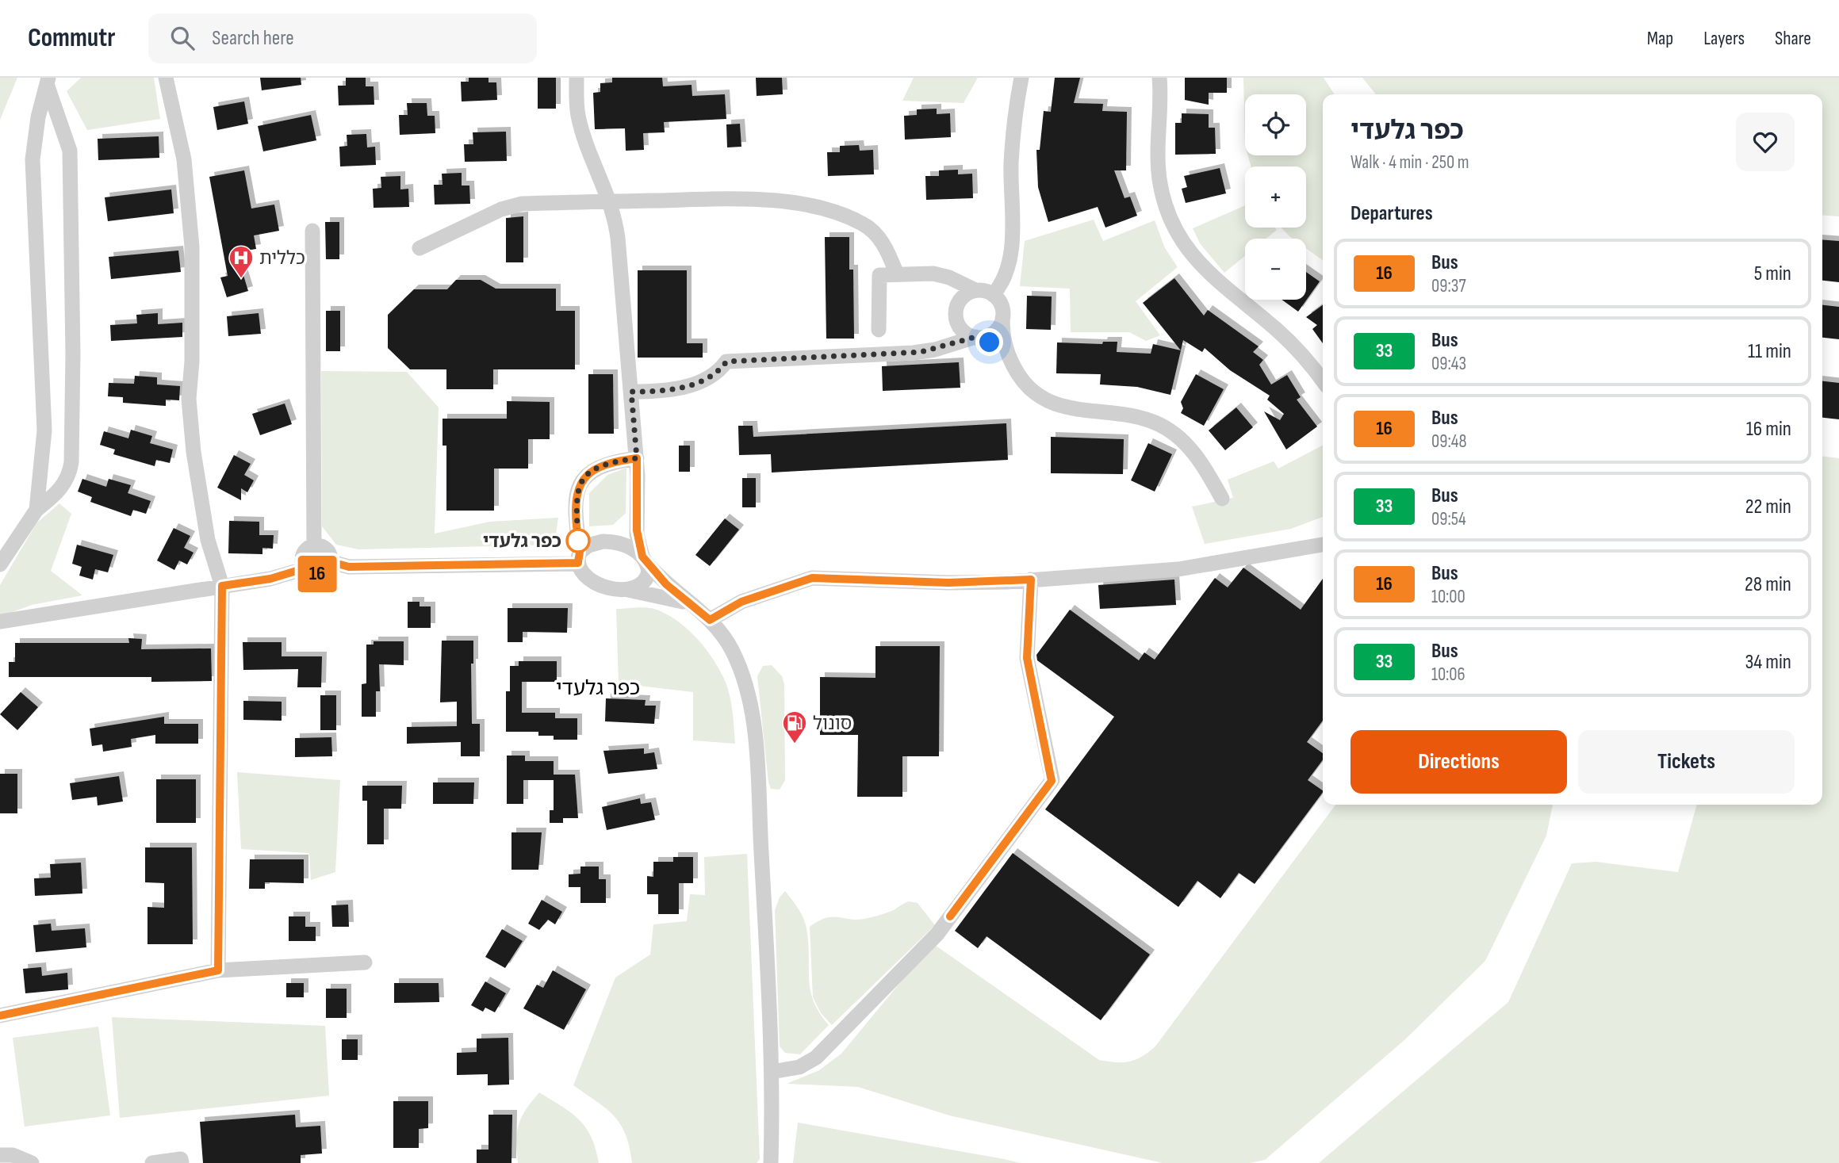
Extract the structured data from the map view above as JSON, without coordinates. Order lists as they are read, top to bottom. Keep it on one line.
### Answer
{"districts":["כפר גלעדי"],"places":{"hospital":["כללית"],"other":["כפר גלעדי"],"fuel station":["סונול"]},"lines":["bus line 16"],"page":{"header":"Commutr","search":"Search here","nav":["Map","Layers","Share"],"on_map":"16","map_buttons":["+","−"],"heading":[["כפר גלעדי","Walk · 4 min · 250 m"],"Departures"],"list":[{"mark":"16","name":"Bus","note":"09:37","value":"5 min"},{"mark":"33","name":"Bus","note":"09:43","value":"11 min"},{"mark":"16","name":"Bus","note":"09:48","value":"16 min"},{"mark":"33","name":"Bus","note":"09:54","value":"22 min"},{"mark":"16","name":"Bus","note":"10:00","value":"28 min"},{"mark":"33","name":"Bus","note":"10:06","value":"34 min"}],"buttons":["Directions","Tickets"]}}
